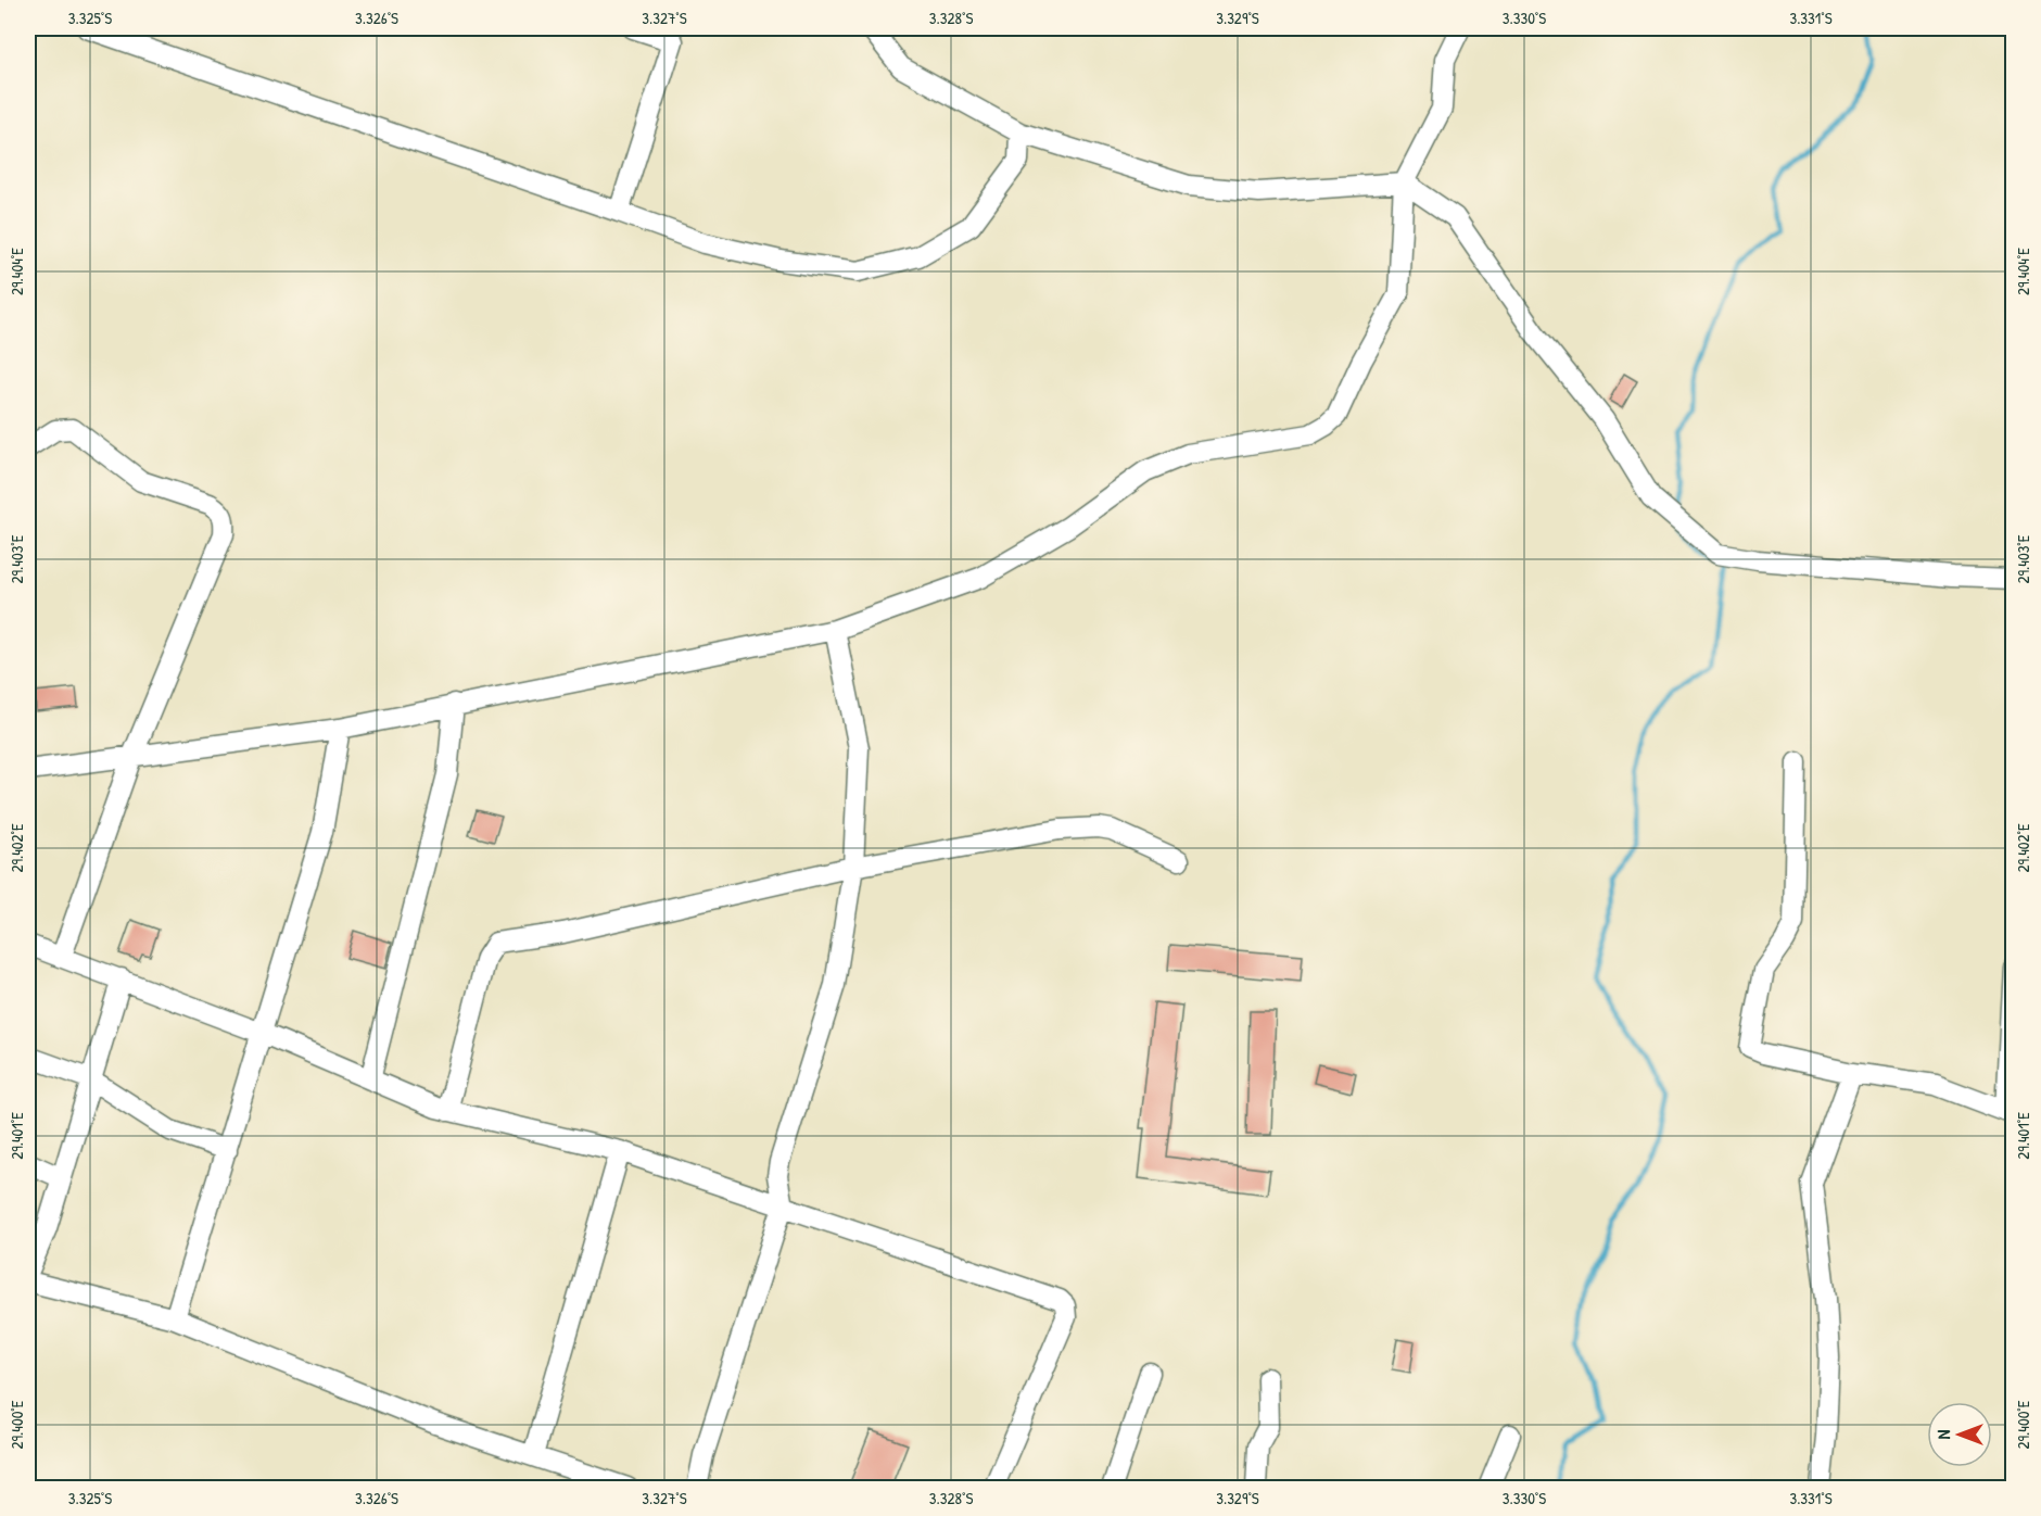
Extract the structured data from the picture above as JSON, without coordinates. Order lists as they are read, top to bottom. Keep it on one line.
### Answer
{"north":"left","coordinates":["3.325°S","3.326°S","3.327°S","3.328°S","3.329°S","3.330°S","3.331°S","29.404°E","29.403°E","29.402°E","29.401°E","29.400°E"]}
